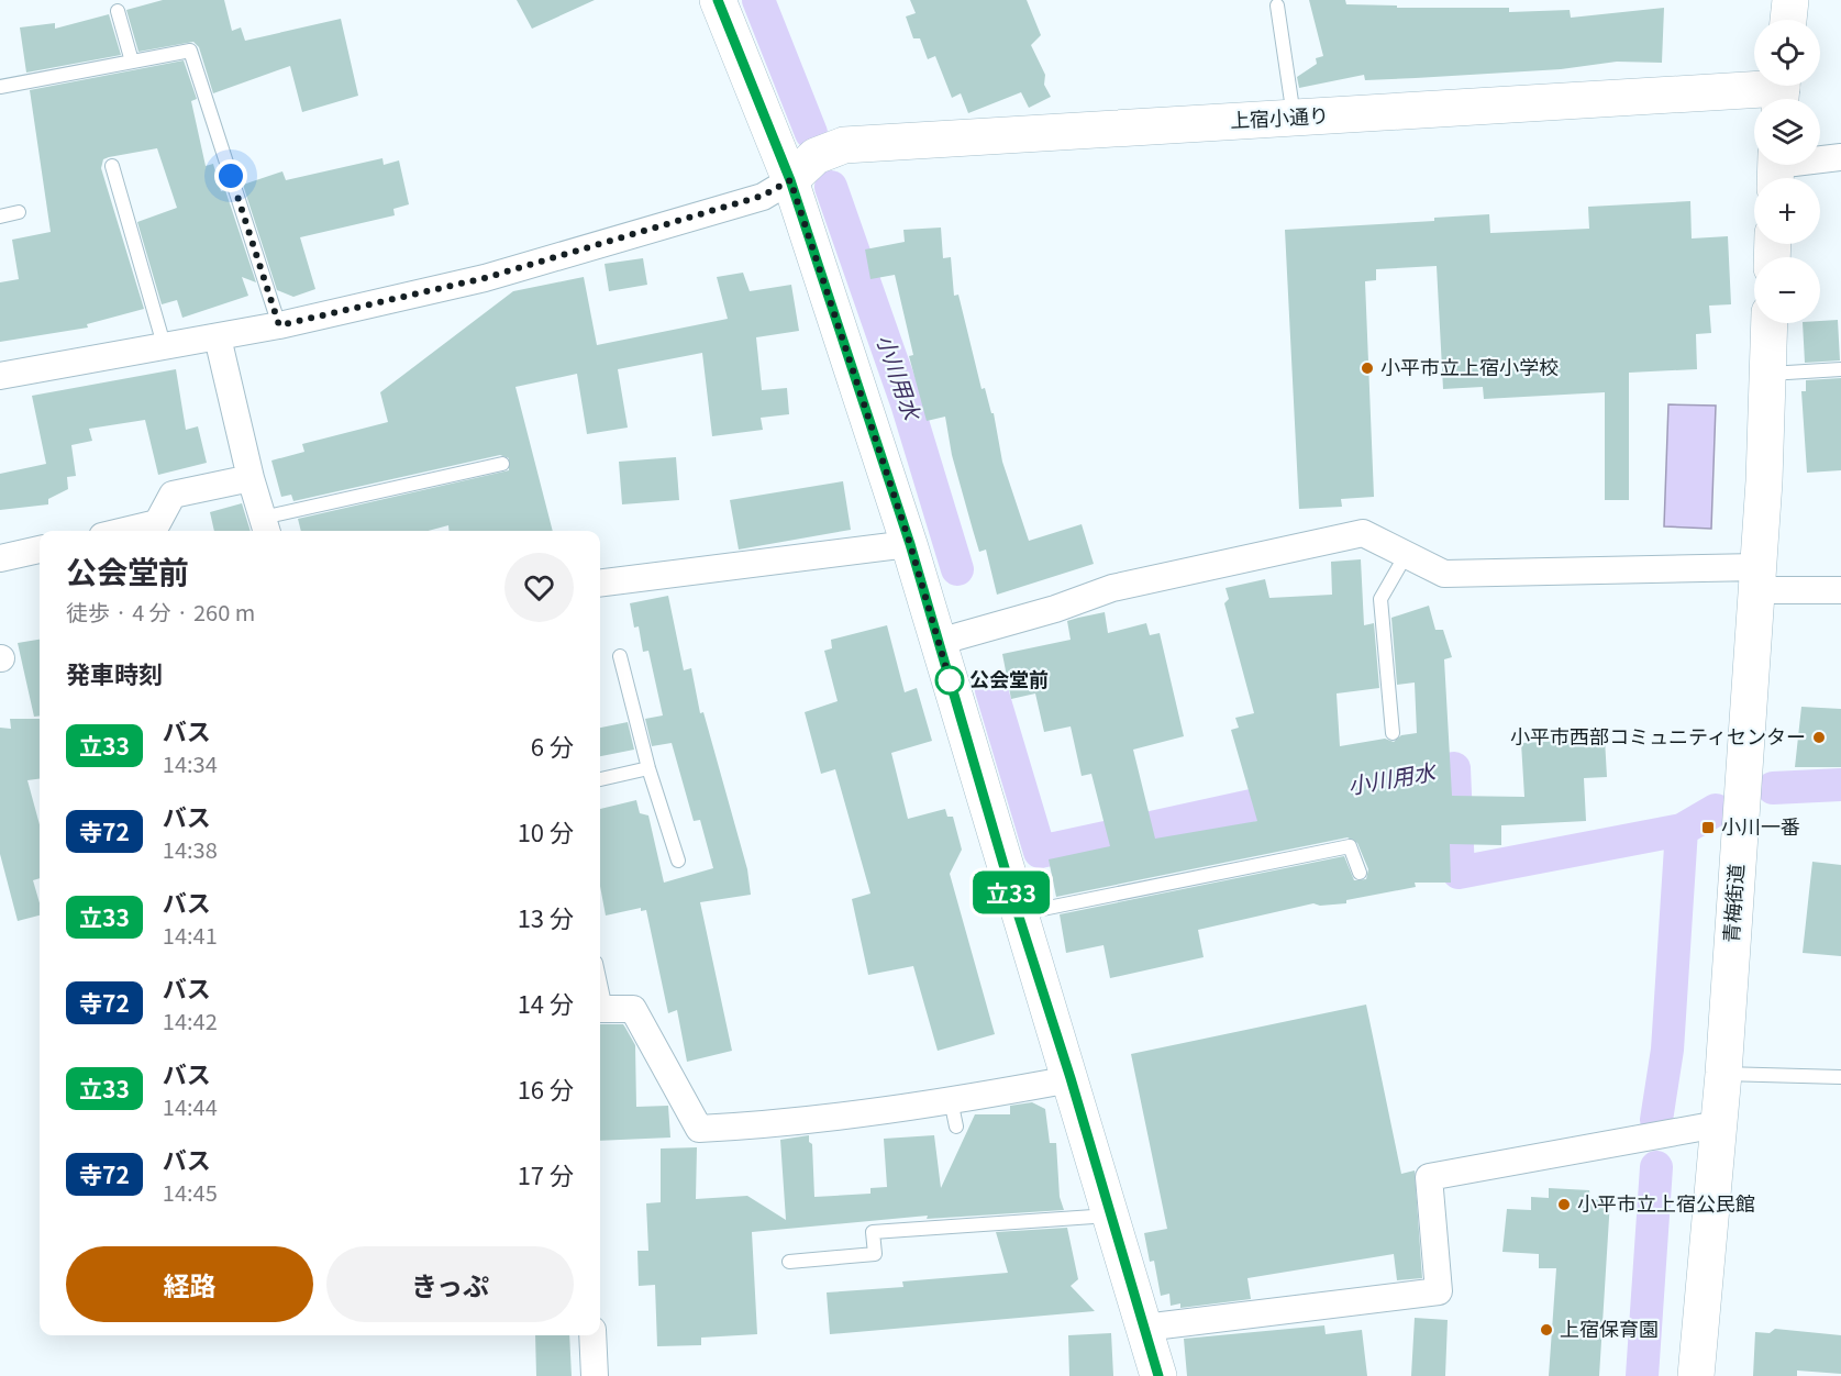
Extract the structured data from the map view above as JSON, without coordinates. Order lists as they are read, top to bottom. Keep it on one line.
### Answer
{"streets":{"main road":["上宿小通り","青梅街道"]},"water":["小川用水"],"places":{"other":["小平市立上宿小学校","公会堂前","小平市西部コミュニティセンター","小平市立上宿公民館","上宿保育園"],"transit":["小川一番"]},"lines":["bus line 立33"],"page":{"on_map":"立33","map_buttons":["+","−"],"heading":[["公会堂前","徒歩 · 4 分 · 260 m"],"発車時刻"],"list":[{"mark":"立33","name":"バス","note":"14:34","value":"6 分"},{"mark":"寺72","name":"バス","note":"14:38","value":"10 分"},{"mark":"立33","name":"バス","note":"14:41","value":"13 分"},{"mark":"寺72","name":"バス","note":"14:42","value":"14 分"},{"mark":"立33","name":"バス","note":"14:44","value":"16 分"},{"mark":"寺72","name":"バス","note":"14:45","value":"17 分"}],"buttons":["経路","きっぷ"]}}
